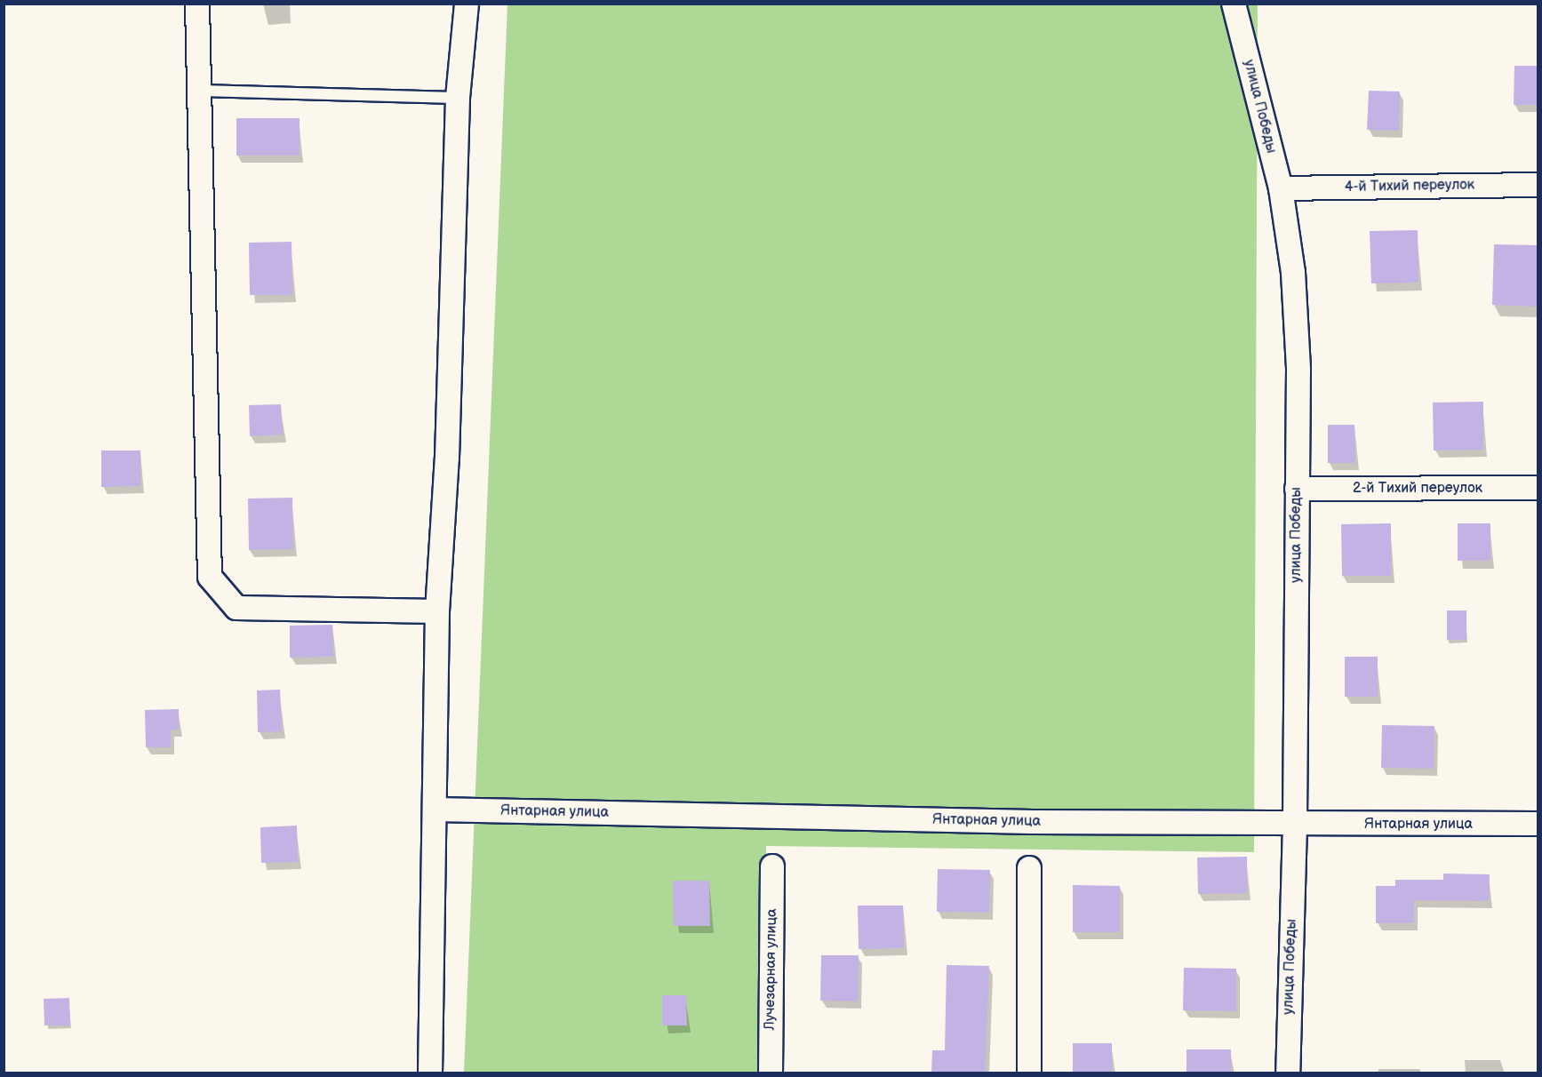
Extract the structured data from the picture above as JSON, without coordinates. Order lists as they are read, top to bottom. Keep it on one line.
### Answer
{"streets":{"street":["улица Победы","4-й Тихий переулок","2-й Тихий переулок","Янтарная улица","Лучезарная улица"]},"crossings":[["улица Победы","4-й Тихий переулок"],["улица Победы","2-й Тихий переулок"],["улица Победы","Янтарная улица"]]}
